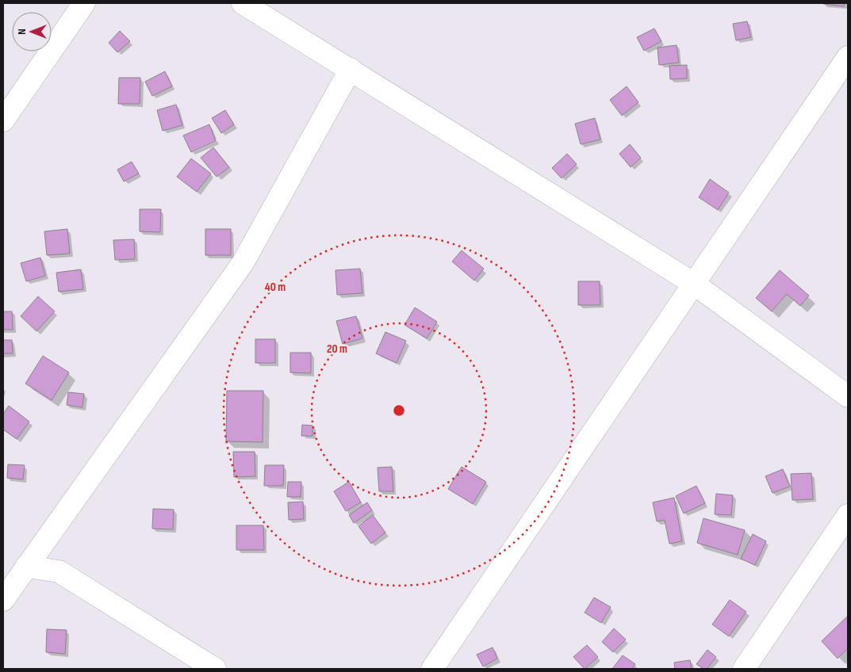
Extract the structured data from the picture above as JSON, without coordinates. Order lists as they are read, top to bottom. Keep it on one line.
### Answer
{"north":"left","rings":["40 m","20 m"]}
